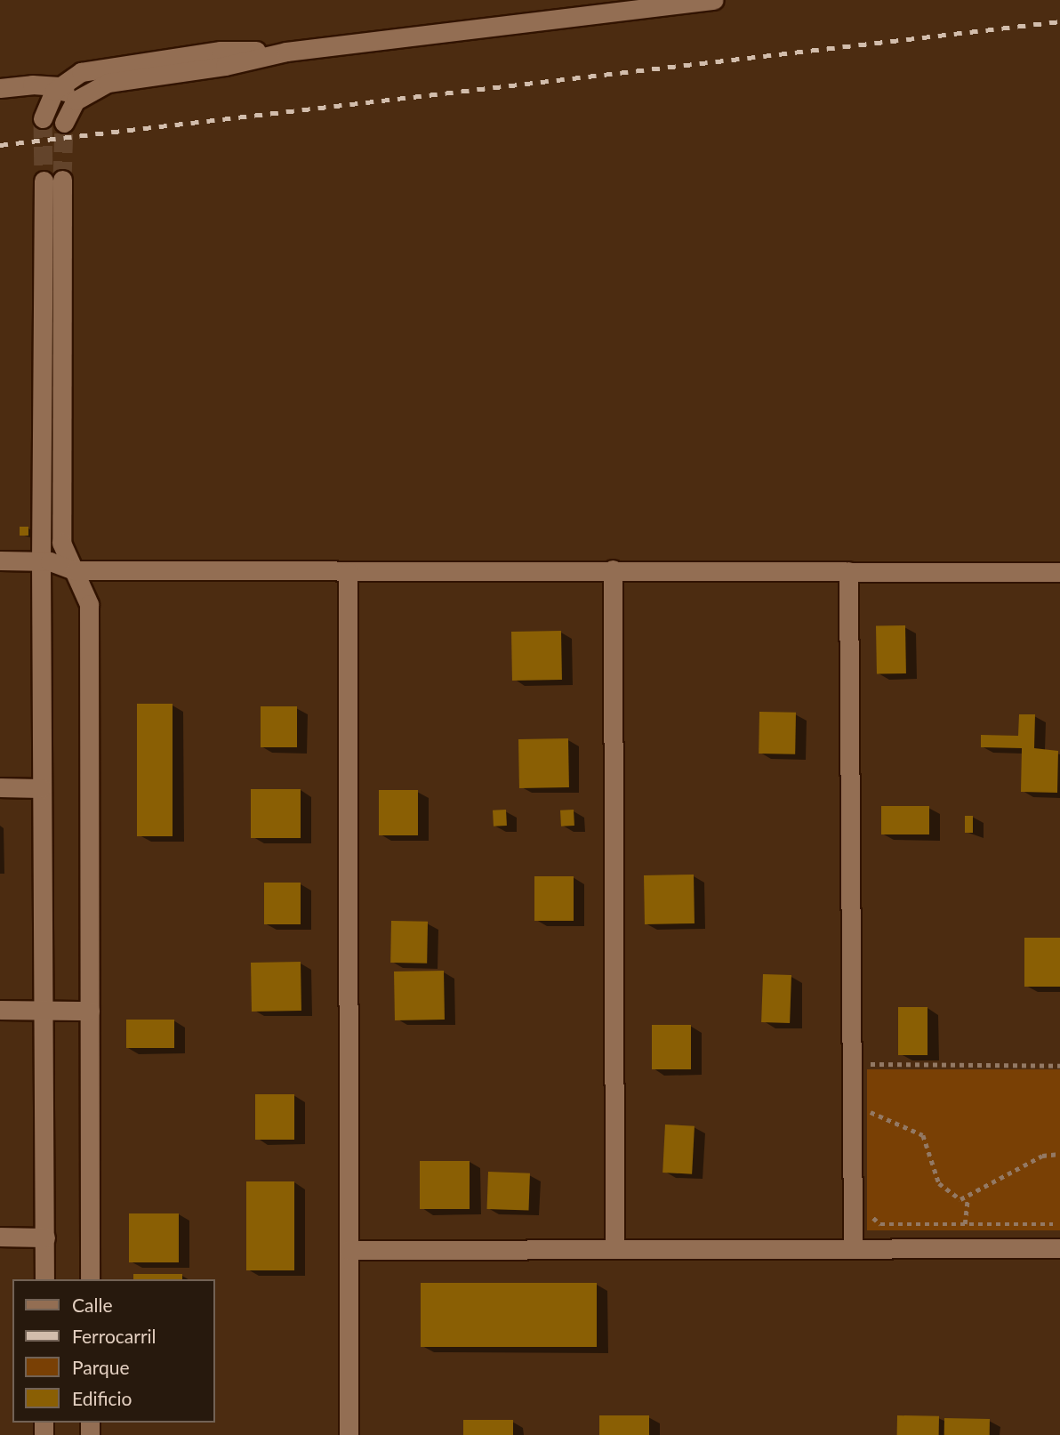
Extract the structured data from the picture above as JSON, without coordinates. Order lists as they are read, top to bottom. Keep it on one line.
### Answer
{"legend":["Calle","Ferrocarril","Parque","Edificio"]}
